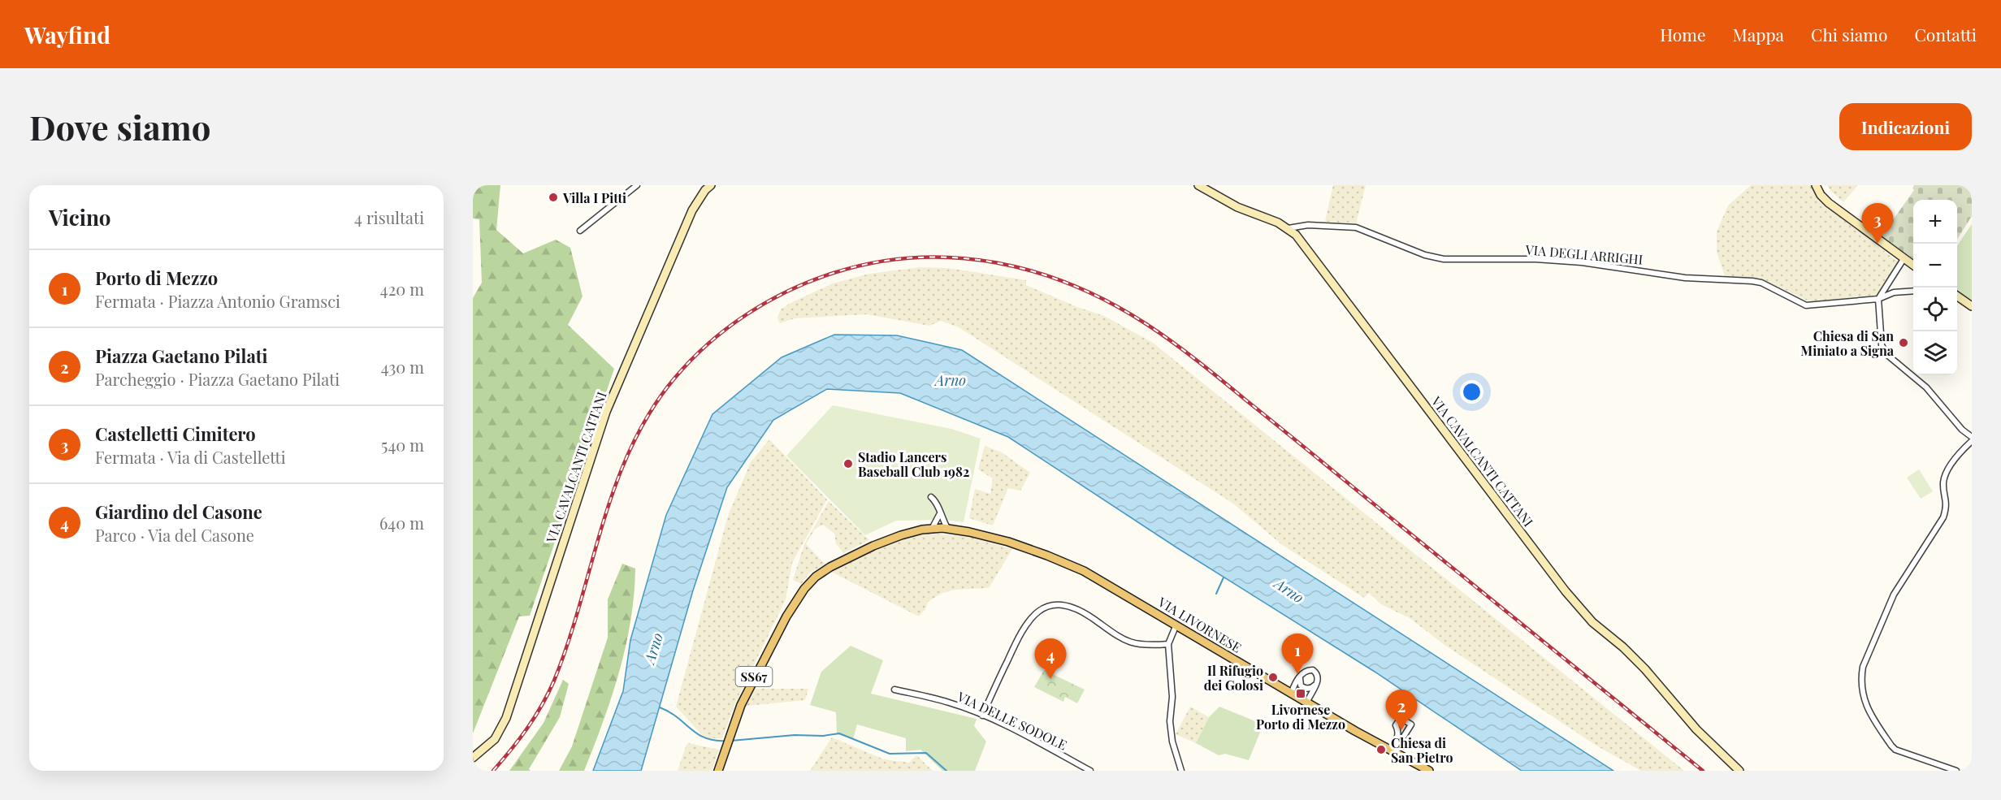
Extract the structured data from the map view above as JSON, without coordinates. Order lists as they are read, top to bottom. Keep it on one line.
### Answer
{"streets":{"main road":["VIA LIVORNESE","SS67"],"street":["VIA DEGLI ARRIGHI","VIA CAVALCANTI CATTANI","VIA DELLE SODOLE"]},"crossings":[["VIA DEGLI ARRIGHI","VIA CAVALCANTI CATTANI"]],"water":["Arno"],"places":{"other":["Villa I Pitti","Chiesa di San Miniato a Signa","Stadio Lancers Baseball Club 1982","Il Rifugio dei Golosi","Chiesa di San Pietro"],"transit":["Livornese Porto di Mezzo"]},"page":{"header":"Wayfind","nav":["Home","Mappa","Chi siamo","Contatti"],"buttons":"Indicazioni","title":"Dove siamo","heading":["Vicino","4 risultati"],"map_buttons":["+","−"],"pins":["3","1","4","2"],"list":[{"mark":"1","name":"Porto di Mezzo","note":"Fermata · Piazza Antonio Gramsci","value":"420 m"},{"mark":"2","name":"Piazza Gaetano Pilati","note":"Parcheggio · Piazza Gaetano Pilati","value":"430 m"},{"mark":"3","name":"Castelletti Cimitero","note":"Fermata · Via di Castelletti","value":"540 m"},{"mark":"4","name":"Giardino del Casone","note":"Parco · Via del Casone","value":"640 m"}]}}
